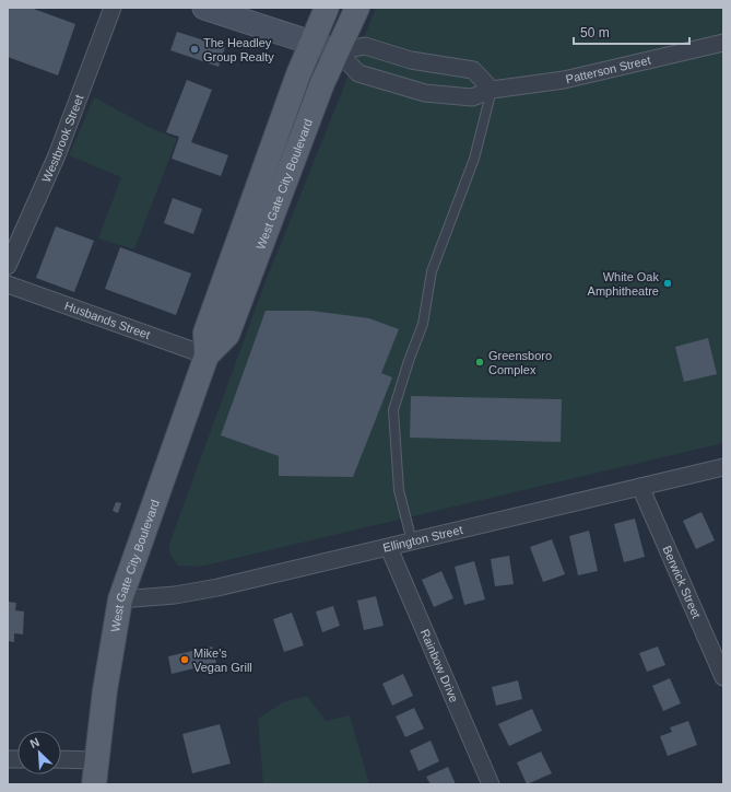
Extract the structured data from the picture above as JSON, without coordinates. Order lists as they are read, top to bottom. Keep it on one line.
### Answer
{"streets":{"main road":["Patterson Street","West Gate City Boulevard"],"street":["Westbrook Street","Husbands Street","Ellington Street","Berwick Street","Rainbow Drive"]},"crossings":[["Patterson Street","West Gate City Boulevard"],["West Gate City Boulevard","Husbands Street"],["West Gate City Boulevard","Ellington Street"],["Ellington Street","Berwick Street"],["Ellington Street","Rainbow Drive"]],"places":["The Headley Group Realty","White Oak Amphitheatre","Greensboro Complex","Mike's Vegan Grill"],"scale_bar":"50 m","north":"top left"}
